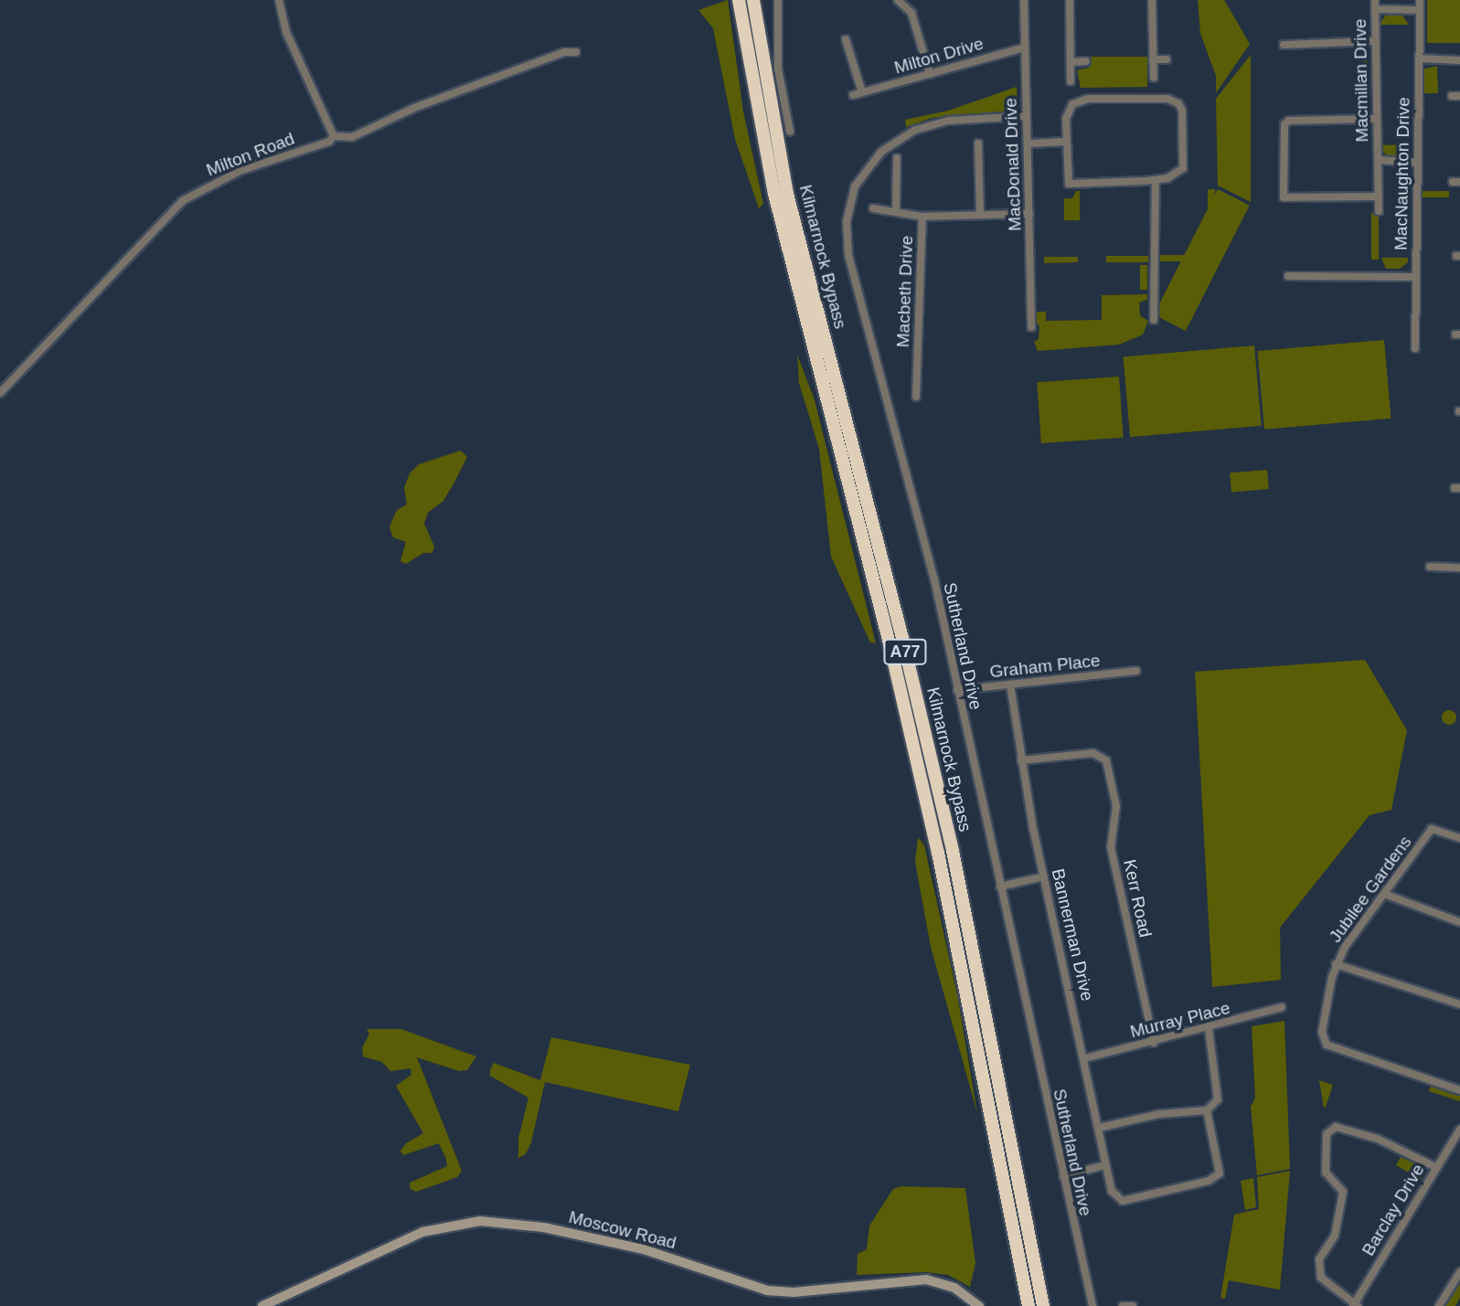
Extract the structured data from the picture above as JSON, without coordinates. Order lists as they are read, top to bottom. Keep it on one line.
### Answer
{"streets":{"highway":["Kilmarnock Bypass","A77"],"street":["Milton Drive","Macmillan Drive","Milton Road","MacDonald Drive","MacNaughton Drive","Macbeth Drive","Sutherland Drive","Graham Place","Jubilee Gardens","Kerr Road","Bannerman Drive","Murray Place","Barclay Drive","Moscow Road"]},"crossings":[["Milton Drive","MacDonald Drive"],["MacDonald Drive","Macbeth Drive"],["MacDonald Drive","Sutherland Drive"],["Kilmarnock Bypass","A77"],["Sutherland Drive","Graham Place"],["Graham Place","Bannerman Drive"],["Kerr Road","Bannerman Drive"],["Kerr Road","Murray Place"],["Bannerman Drive","Murray Place"]]}
